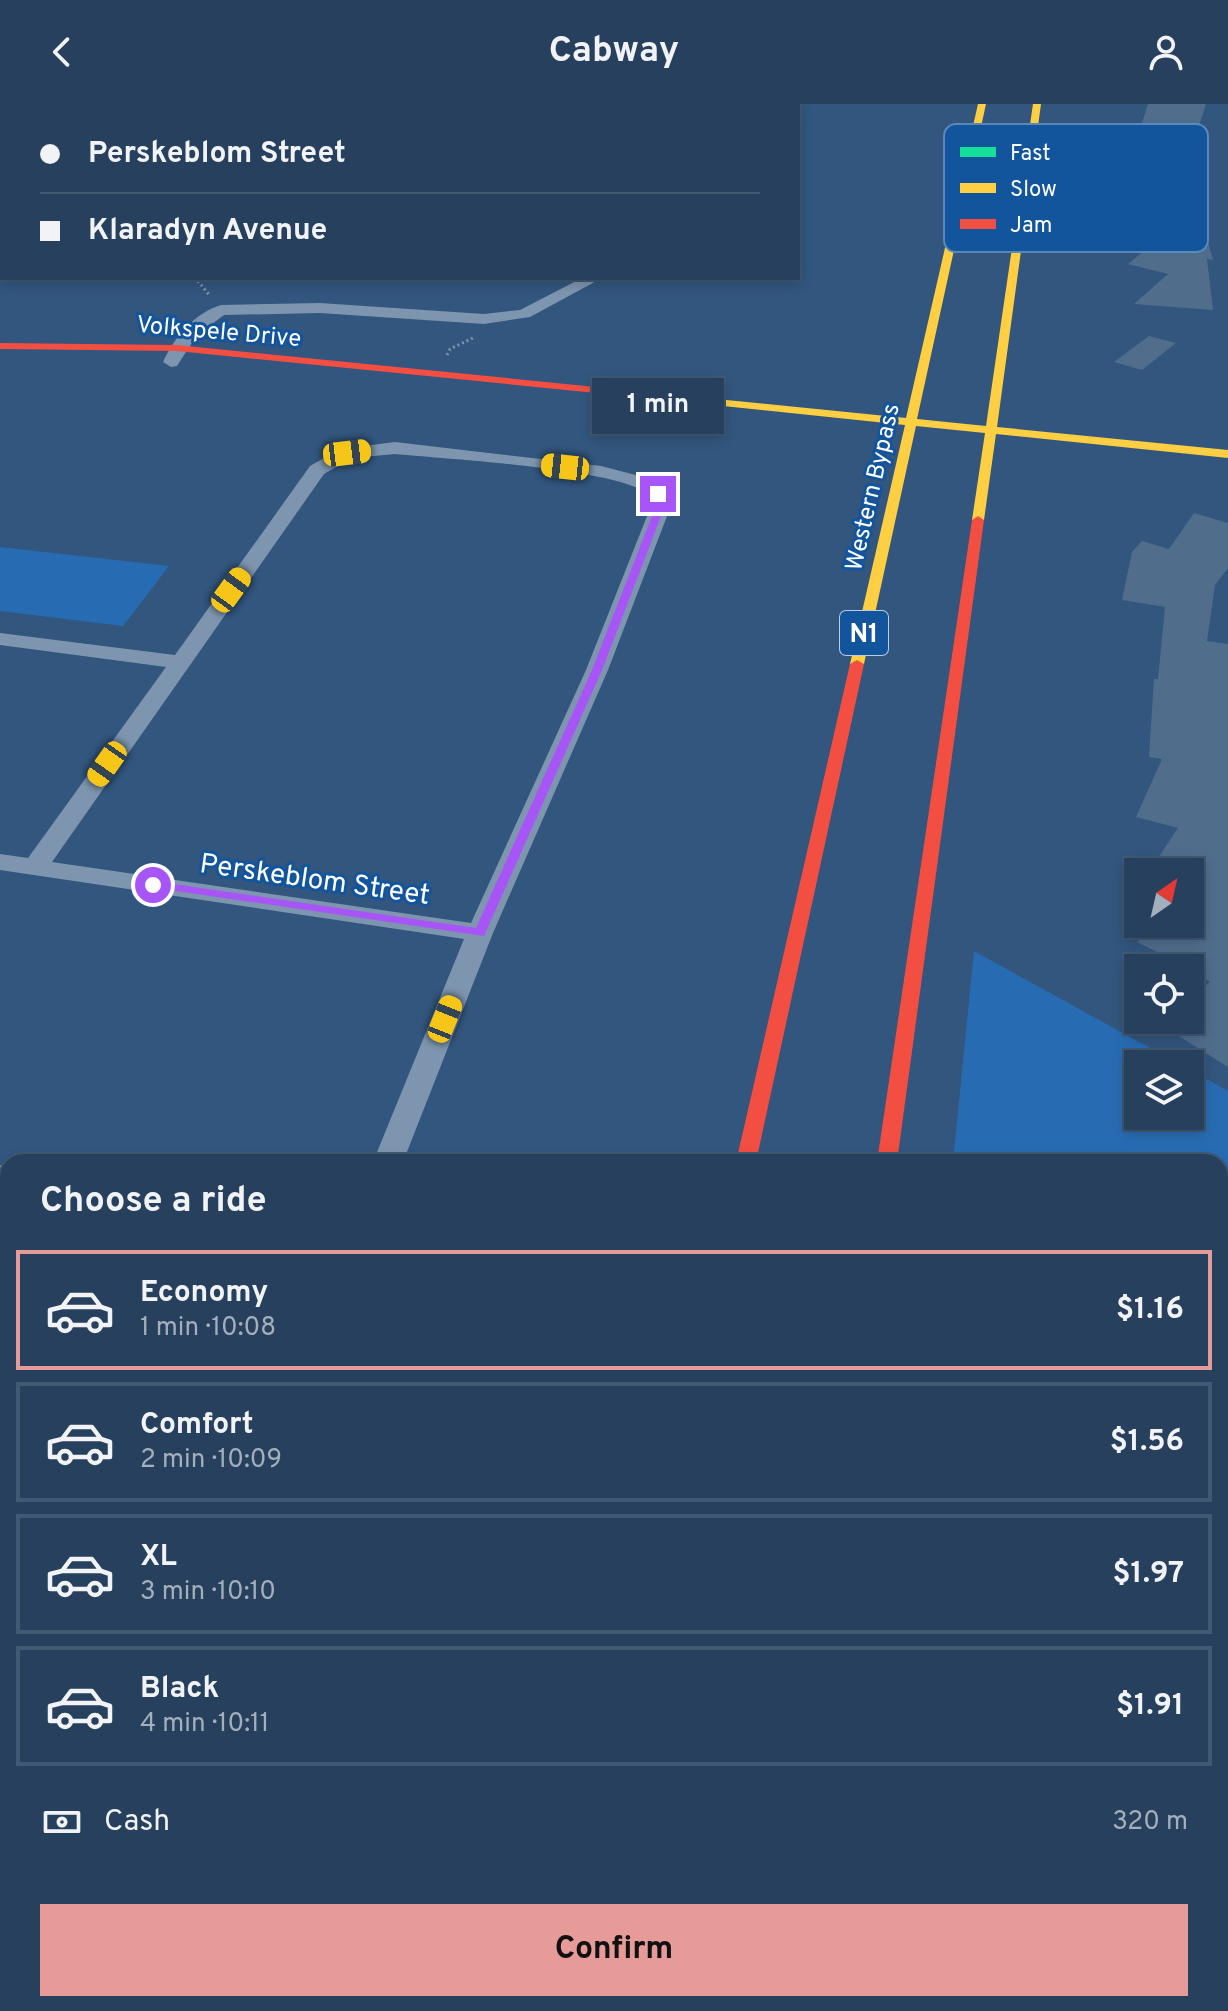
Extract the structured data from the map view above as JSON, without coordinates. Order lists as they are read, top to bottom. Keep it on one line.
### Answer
{"streets":{"main road":["Volkspele Drive","Western Bypass","N1"],"street":["Perskeblom Street"]},"legend":["Fast","Slow","Jam"],"north":"top right","page":{"header":"Cabway","banner":["Perskeblom Street","Klaradyn Avenue"],"bubble":"1 min","heading":"Choose a ride","list":[{"name":"Economy","note":"1 min · 10:08","value":"$1.16"},{"name":"Comfort","note":"2 min · 10:09","value":"$1.56"},{"name":"XL","note":"3 min · 10:10","value":"$1.97"},{"name":"Black","note":"4 min · 10:11","value":"$1.91"}],"pay":["Cash","320 m"],"buttons":"Confirm"}}
